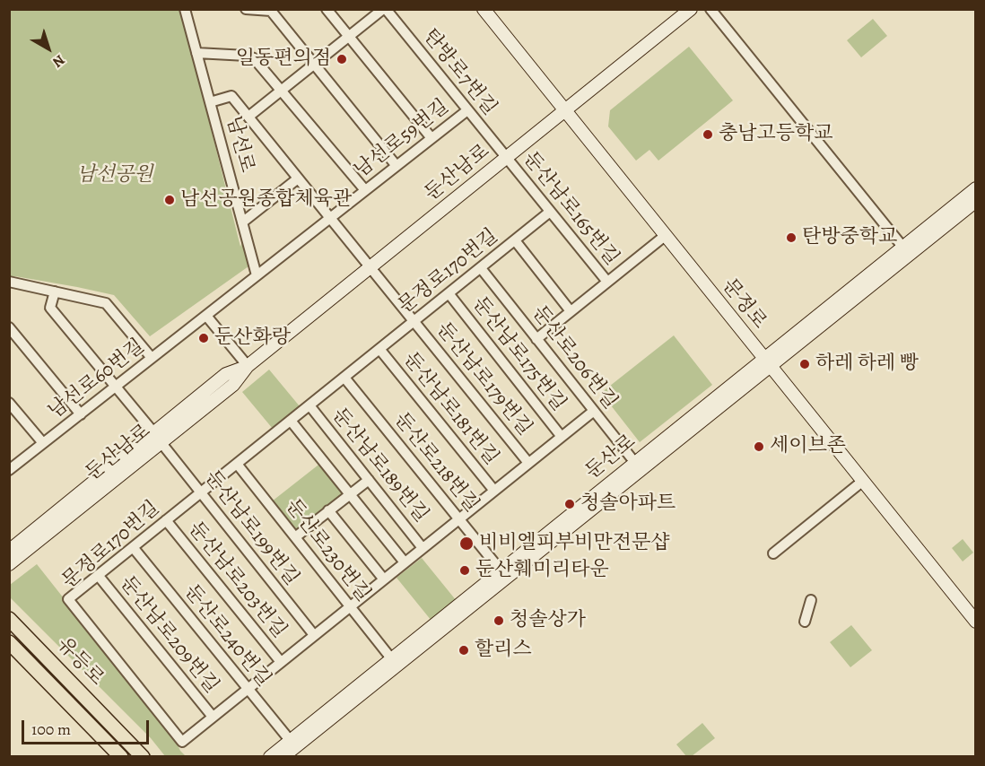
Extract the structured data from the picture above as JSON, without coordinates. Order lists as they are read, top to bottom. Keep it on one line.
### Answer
{"streets":{"main road":["둔산남로","문정로","둔산로","유등로"],"street":["탄방로7번길","남선로59번길","남선로","둔산남로165번길","문정로170번길","둔산남로175번길","둔산로206번길","남선로60번길","둔산남로179번길","둔산남로181번길","둔산로218번길","둔산남로189번길","둔산남로199번길","둔산로230번길","둔산남로203번길","둔산남로209번길","둔산로240번길"]},"crossings":[["탄방로7번길","남선로59번길"],["탄방로7번길","둔산남로"],["탄방로7번길","둔산남로165번길"],["남선로59번길","남선로"],["남선로59번길","남선로60번길"],["남선로59번길","둔산남로179번길"],["남선로","둔산남로179번길"],["둔산남로","둔산남로165번길"],["둔산남로","문정로"],["둔산남로","둔산남로179번길"],["둔산남로","둔산남로199번길"],["둔산남로165번길","문정로170번길"],["문정로170번길","둔산남로175번길"],["문정로170번길","둔산로206번길"],["문정로170번길","둔산남로179번길"],["문정로170번길","둔산남로181번길"],["문정로170번길","둔산로218번길"],["문정로170번길","둔산남로189번길"],["문정로170번길","둔산남로199번길"],["문정로170번길","둔산로230번길"],["문정로170번길","둔산남로203번길"],["문정로170번길","둔산남로209번길"],["문정로170번길","둔산로240번길"],["문정로","둔산로"],["둔산로206번길","둔산로"],["남선로60번길","둔산남로199번길"],["둔산로","둔산로218번길"],["둔산로","둔산로230번길"],["둔산로","둔산로240번길"]],"parks":["남선공원"],"places":["일동편의점","충남고등학교","남선공원종합체육관","탄방중학교","둔산화랑","하레 하레 빵","세이브존","청솔아파트","비비엘피부비만전문샵","둔산훼미리타운","청솔상가","할리스"],"scale_bar":"100 m","north":"bottom right"}
